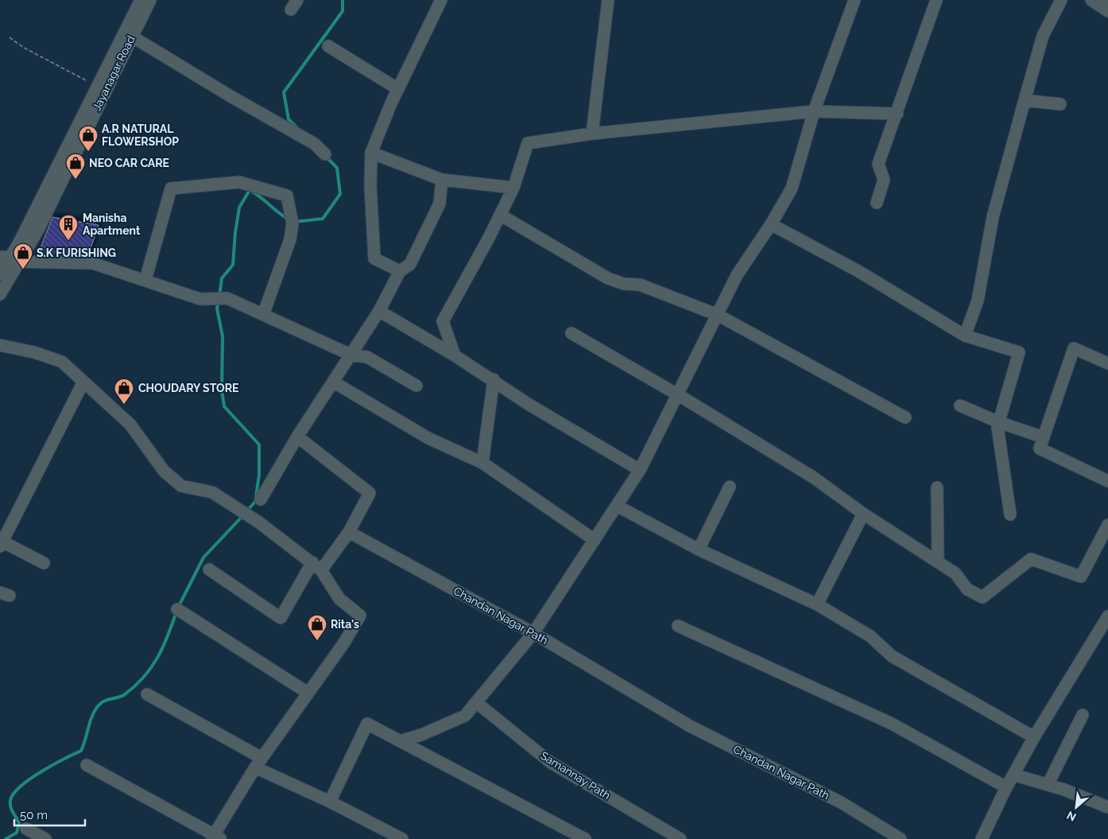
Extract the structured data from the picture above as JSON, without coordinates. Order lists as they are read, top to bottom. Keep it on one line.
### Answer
{"streets":{"street":["Jayanagar Road","Chandan Nagar Path","Samannay Path"]},"places":{"shop":["A.R NATURAL FLOWERSHOP","NEO CAR CARE","S.K FURISHING","CHOUDARY STORE","Rita's"],"building":["Manisha Apartment"]},"scale_bar":"50 m","north":"bottom left"}
